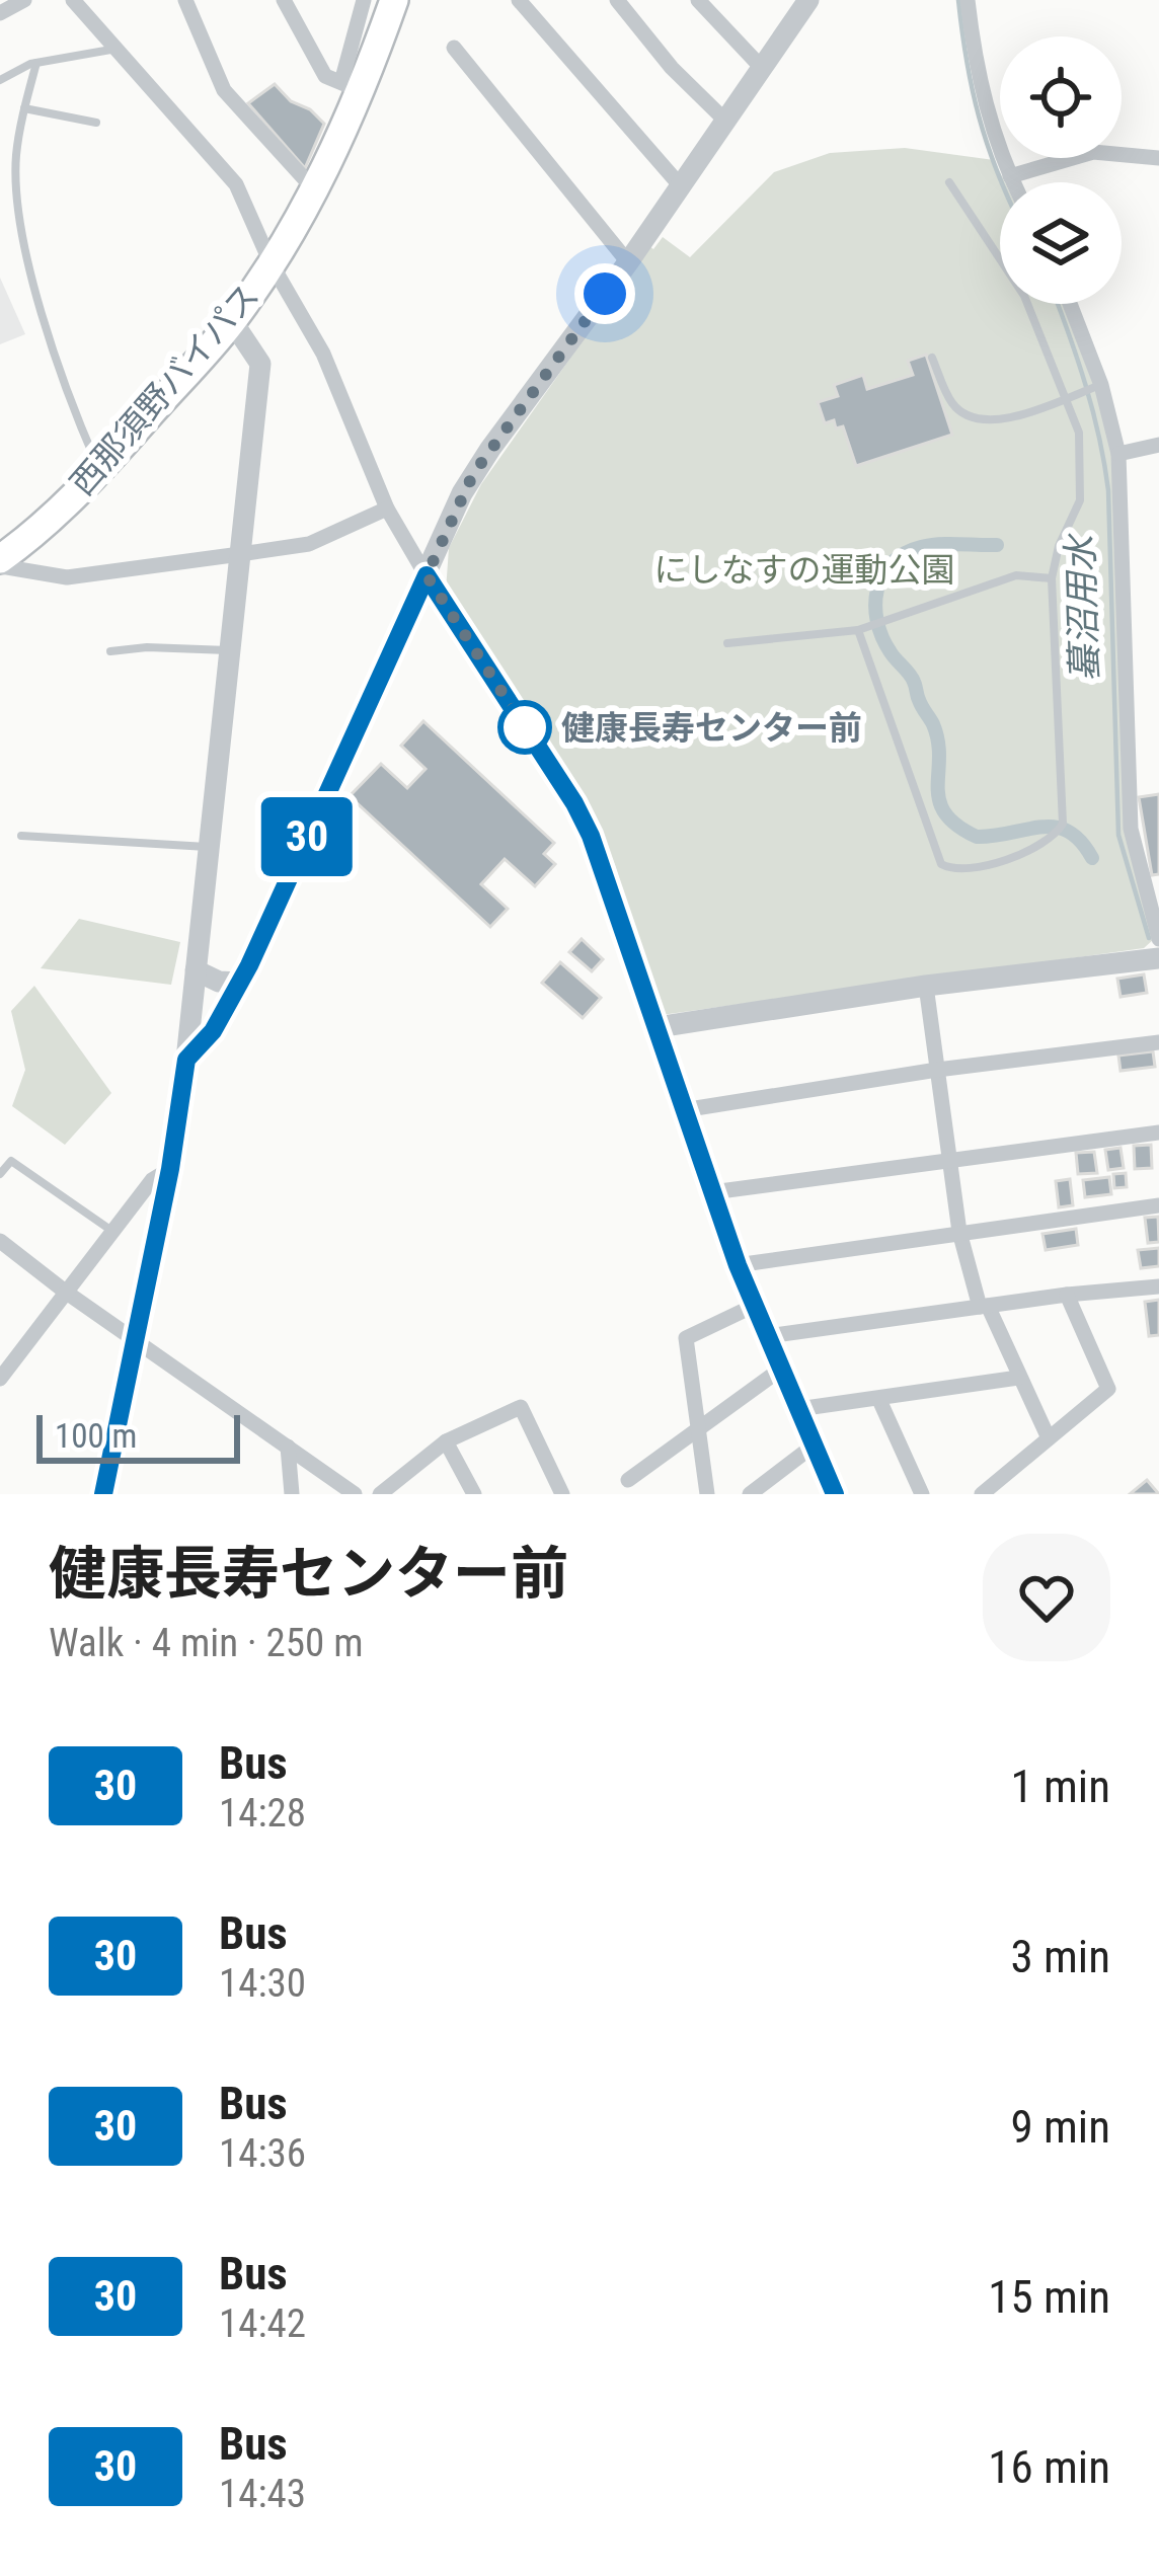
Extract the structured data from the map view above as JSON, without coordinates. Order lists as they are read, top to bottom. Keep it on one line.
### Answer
{"streets":{"highway":["西那須野バイパス"]},"water":["蟇沼用水"],"parks":["にしなすの運動公園"],"places":["健康長寿センター前"],"lines":["bus line 30"],"scale_bar":"100 m","page":{"on_map":"30","scale":"100 m","heading":["健康長寿センター前","Walk · 4 min · 250 m"],"list":[{"mark":"30","name":"Bus","note":"14:28","value":"1 min"},{"mark":"30","name":"Bus","note":"14:30","value":"3 min"},{"mark":"30","name":"Bus","note":"14:36","value":"9 min"},{"mark":"30","name":"Bus","note":"14:42","value":"15 min"},{"mark":"30","name":"Bus","note":"14:43","value":"16 min"}]}}
